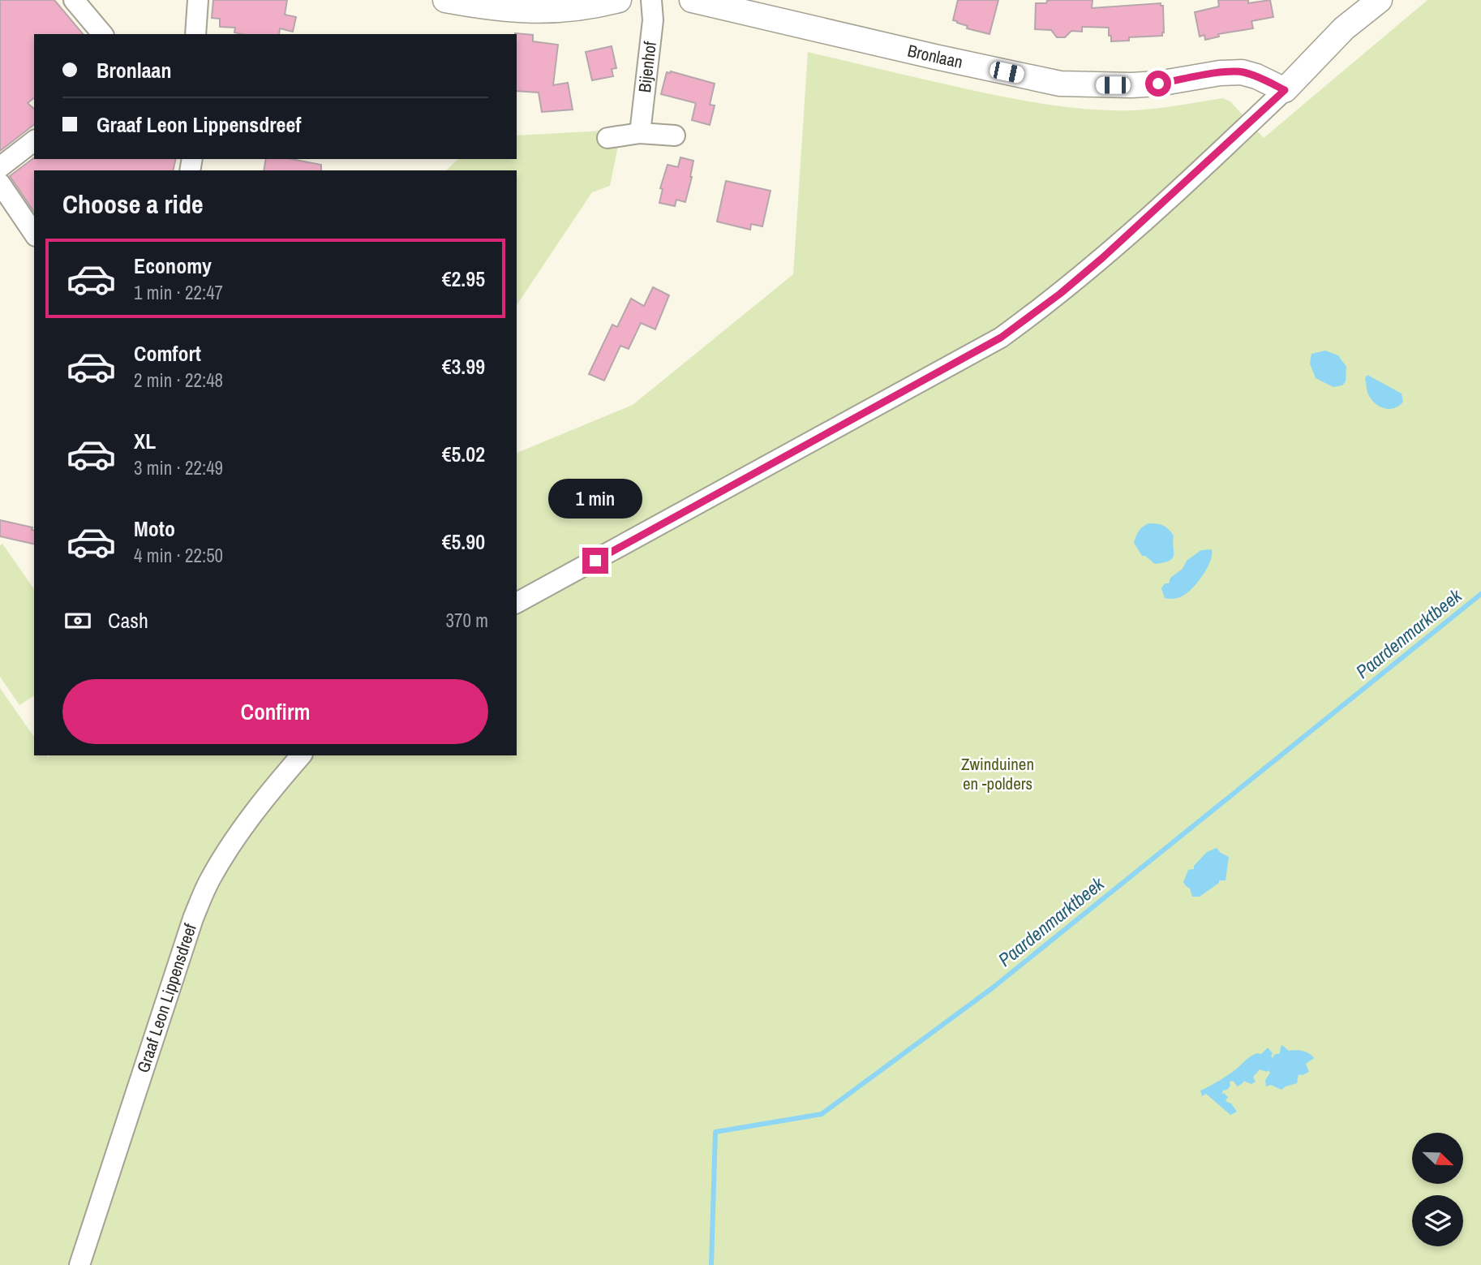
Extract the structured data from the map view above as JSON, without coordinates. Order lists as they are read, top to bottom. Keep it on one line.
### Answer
{"streets":{"street":["Bronlaan","Bijenhof","Graaf Leon Lippensdreef"]},"water":["Paardenmarktbeek"],"parks":["Zwinduinen en -polders"],"north":"bottom right","page":{"banner":["Bronlaan","Graaf Leon Lippensdreef"],"heading":"Choose a ride","list":[{"name":"Economy","note":"1 min · 22:47","value":"€2.95"},{"name":"Comfort","note":"2 min · 22:48","value":"€3.99"},{"name":"XL","note":"3 min · 22:49","value":"€5.02"},{"name":"Moto","note":"4 min · 22:50","value":"€5.90"}],"bubble":"1 min","pay":["Cash","370 m"],"buttons":"Confirm"}}
